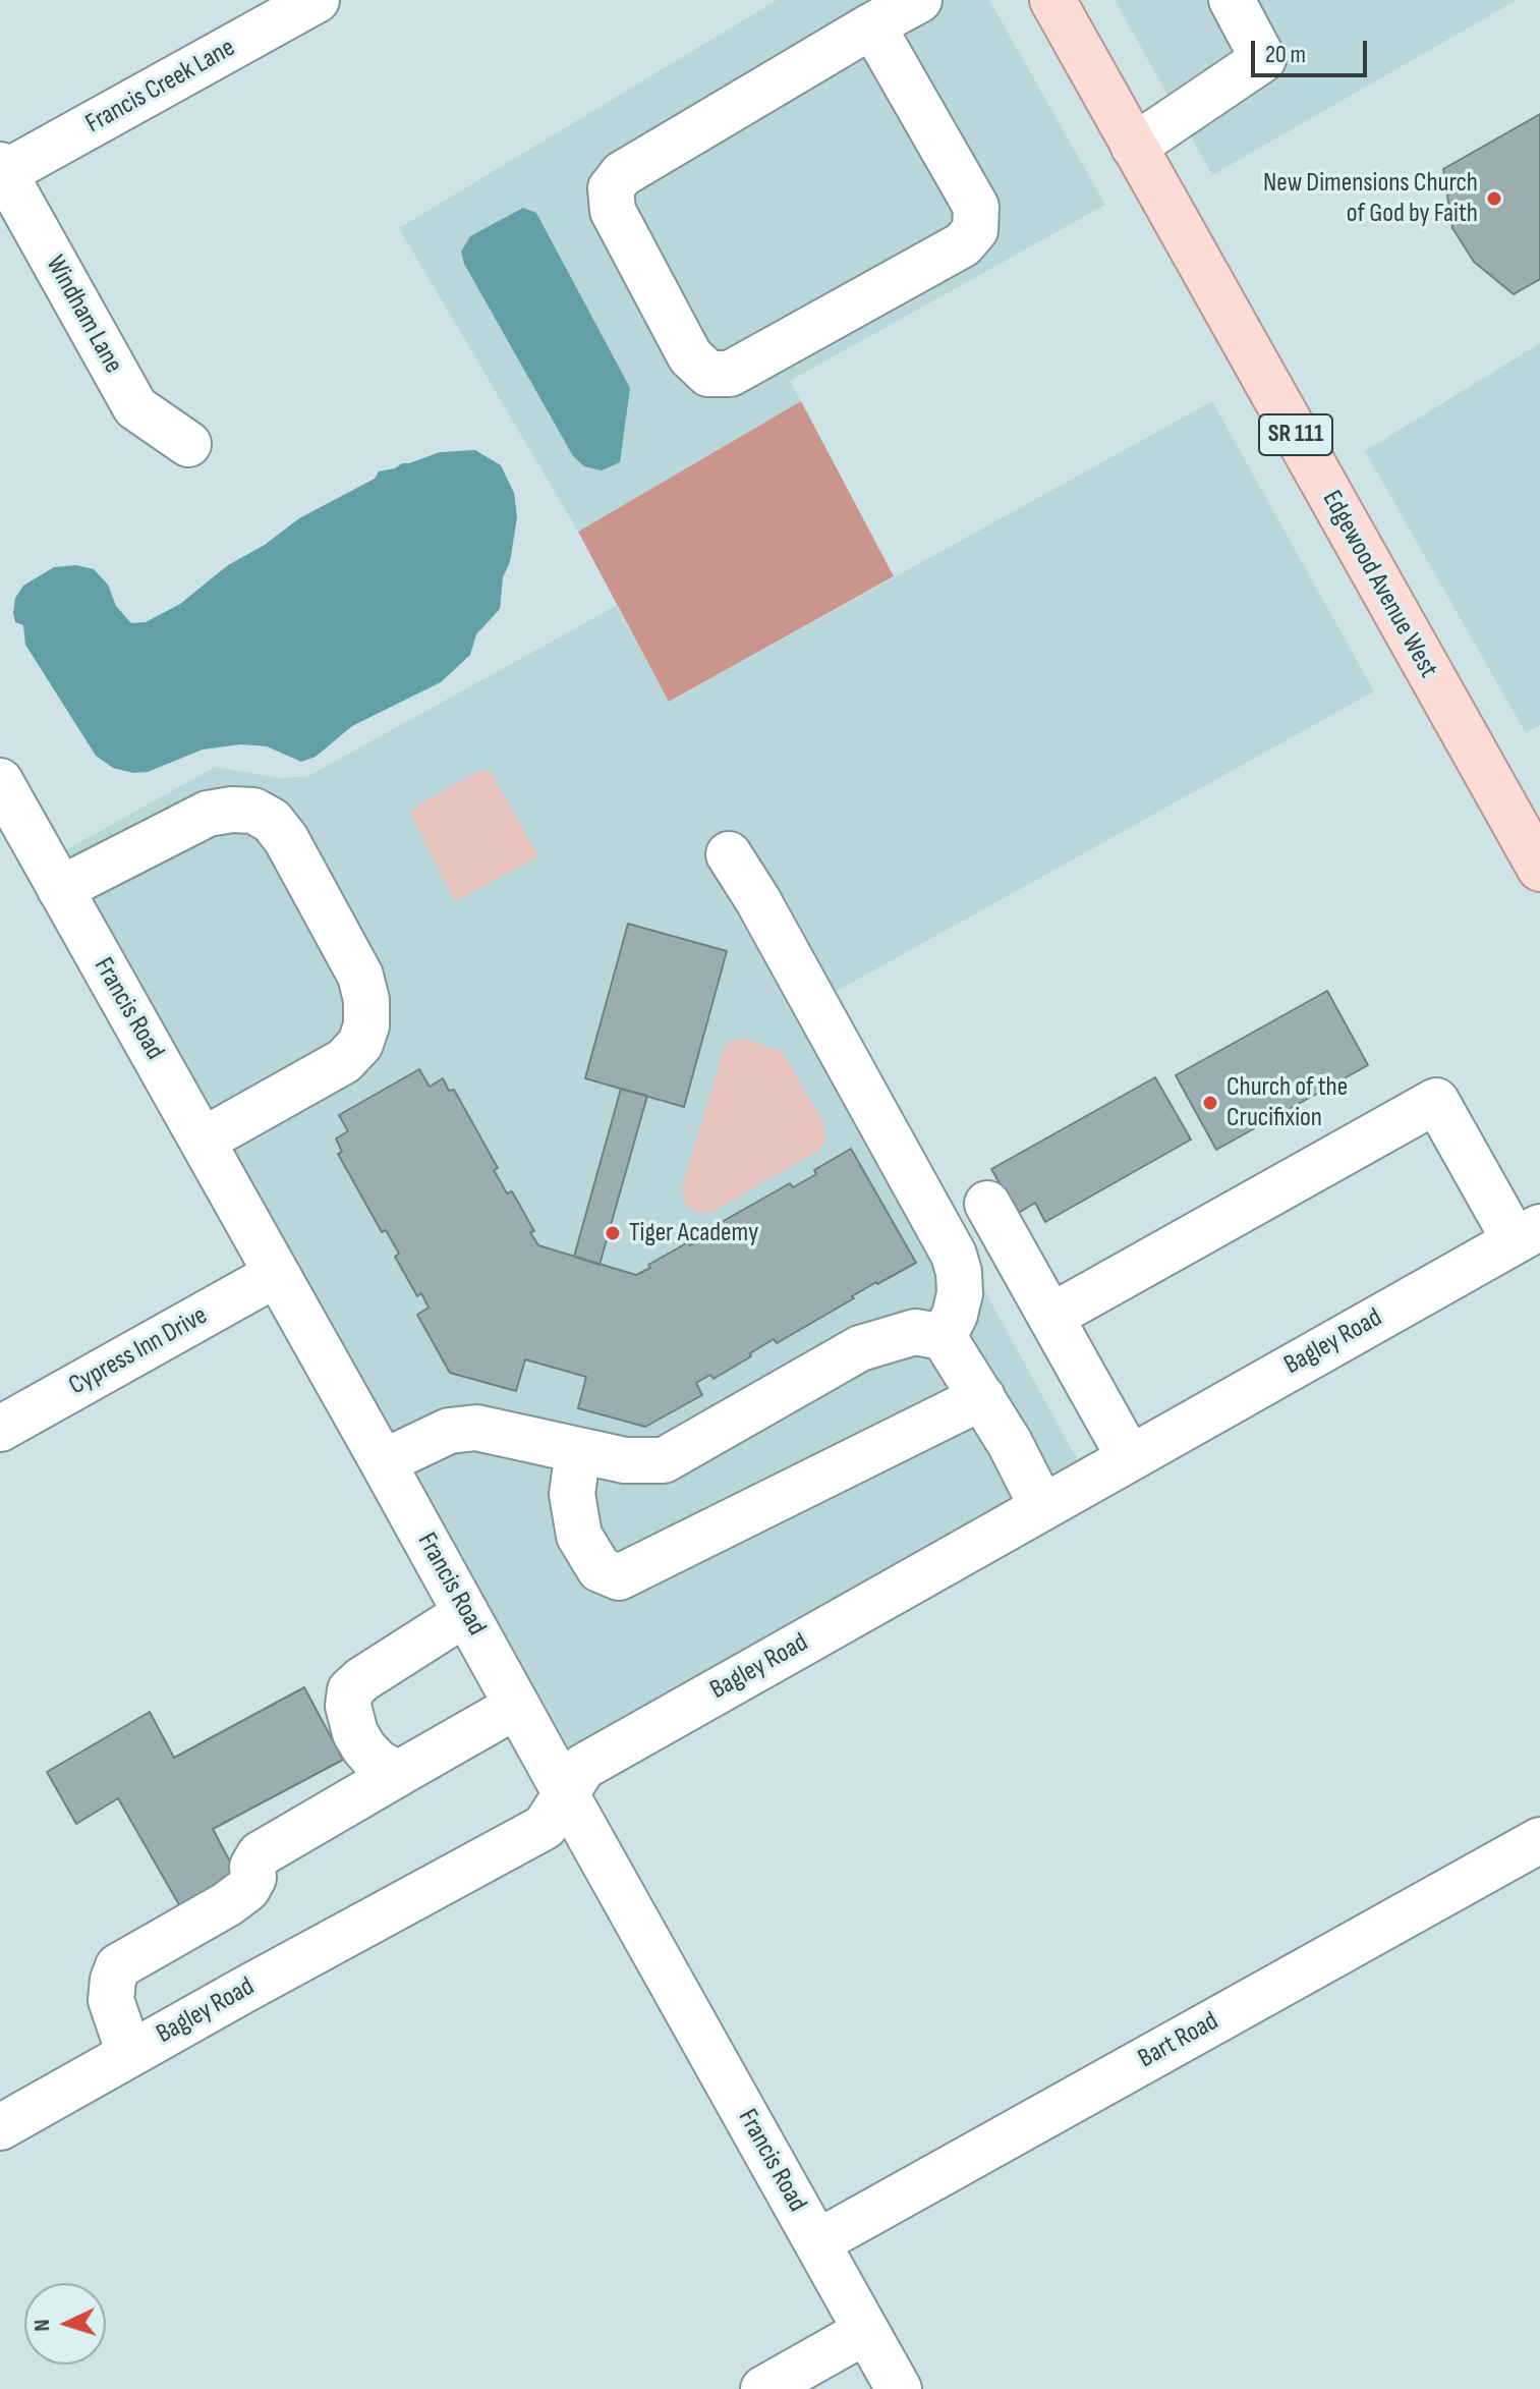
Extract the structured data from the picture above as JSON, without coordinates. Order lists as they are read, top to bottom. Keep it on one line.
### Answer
{"streets":{"main road":["SR 111","Edgewood Avenue West"],"street":["Francis Creek Lane","Windham Lane","Francis Road","Bagley Road","Cypress Inn Drive","Bart Road"]},"crossings":[["Francis Creek Lane","Windham Lane"],["Francis Road","Bagley Road"],["Francis Road","Cypress Inn Drive"],["Francis Road","Bart Road"]],"places":["New Dimensions Church of God by Faith","Church of the Crucifixion","Tiger Academy"],"scale_bar":"20 m","north":"left"}
